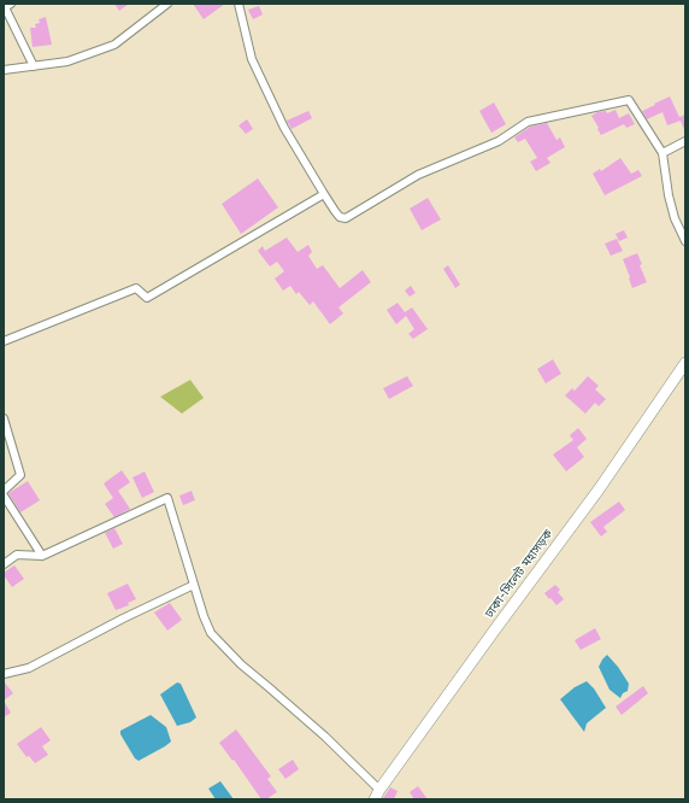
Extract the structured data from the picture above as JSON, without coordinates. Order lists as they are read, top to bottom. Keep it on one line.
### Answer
{"streets":{"highway":["ঢাকা-সিলেট মহাসড়ক"]}}
